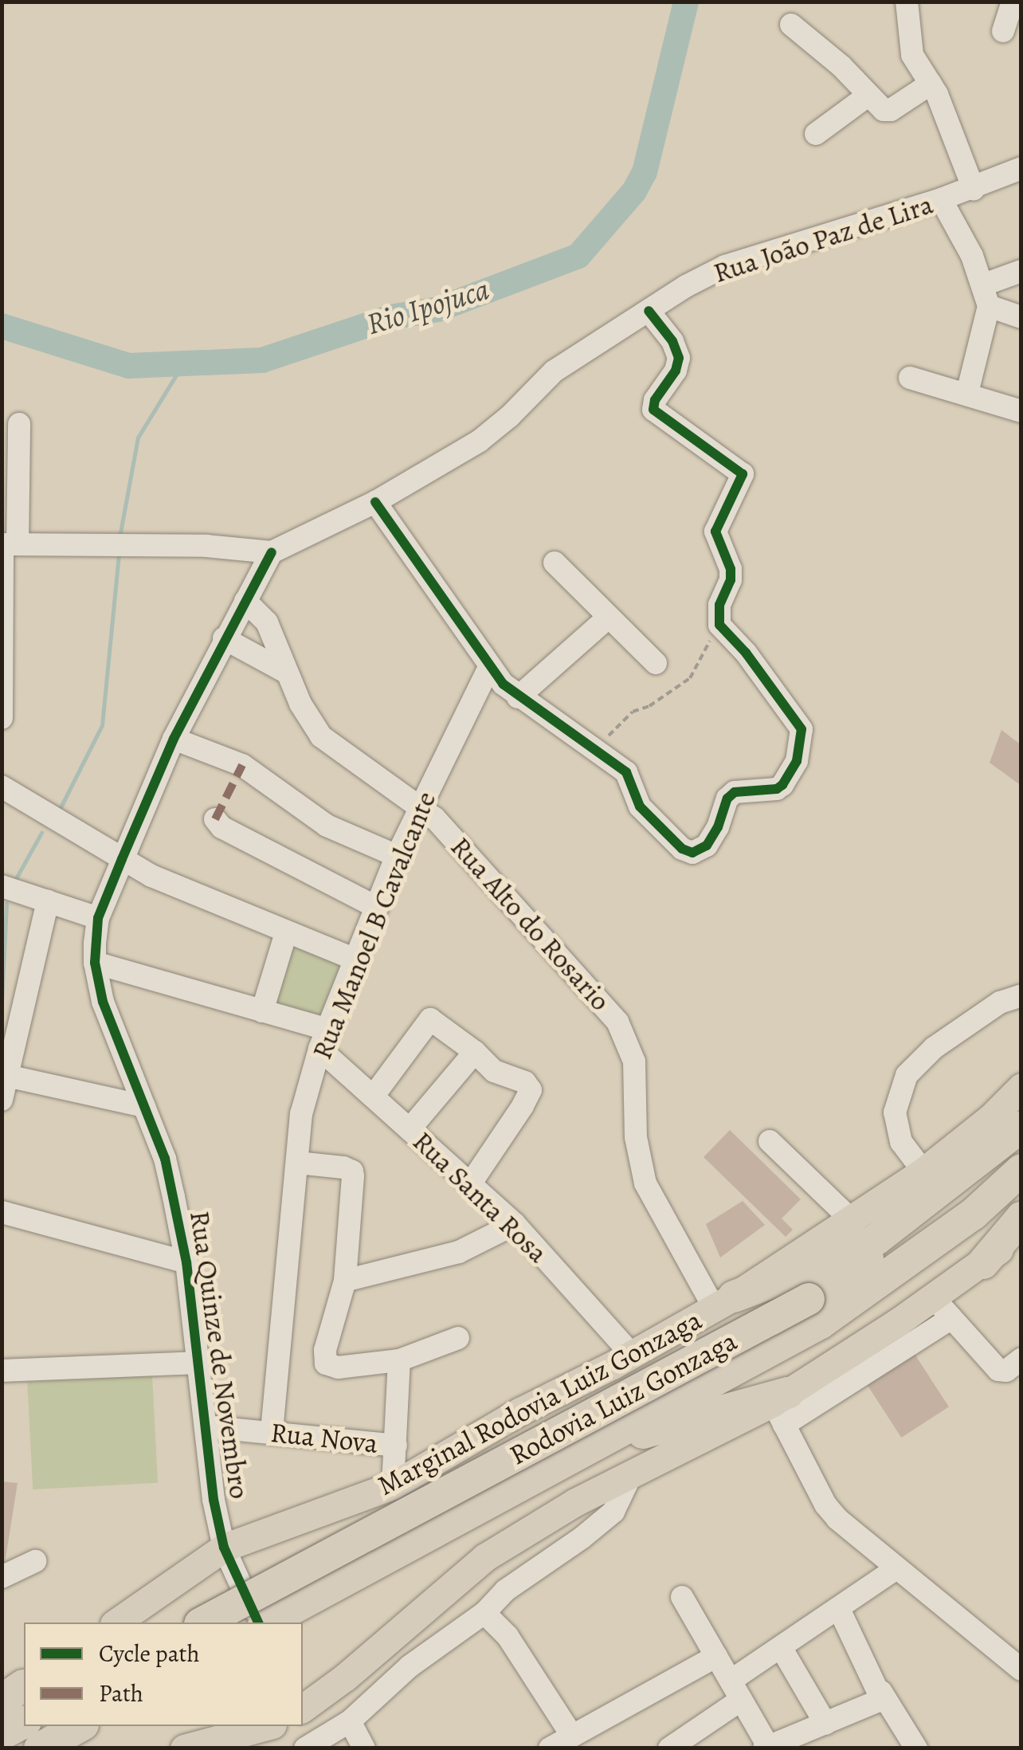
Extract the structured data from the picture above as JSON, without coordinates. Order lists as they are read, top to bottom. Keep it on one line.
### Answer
{"streets":{"highway":["Rodovia Luiz Gonzaga"],"main road":["Marginal Rodovia Luiz Gonzaga"],"street":["Rua João Paz de Lira","Rua Alto do Rosario","Rua Manoel B Cavalcante","Rua Santa Rosa","Rua Quinze de Novembro","Rua Nova"]},"crossings":[["Rua João Paz de Lira","Rua Quinze de Novembro"],["Rua Alto do Rosario","Rua Manoel B Cavalcante"],["Rua Alto do Rosario","Rua Quinze de Novembro"],["Rua Alto do Rosario","Marginal Rodovia Luiz Gonzaga"],["Rua Manoel B Cavalcante","Rua Santa Rosa"],["Rua Manoel B Cavalcante","Rua Nova"],["Rua Santa Rosa","Marginal Rodovia Luiz Gonzaga"],["Rua Quinze de Novembro","Marginal Rodovia Luiz Gonzaga"],["Rua Quinze de Novembro","Rua Nova"]],"water":["Rio Ipojuca"],"legend":["Cycle path","Path"]}
